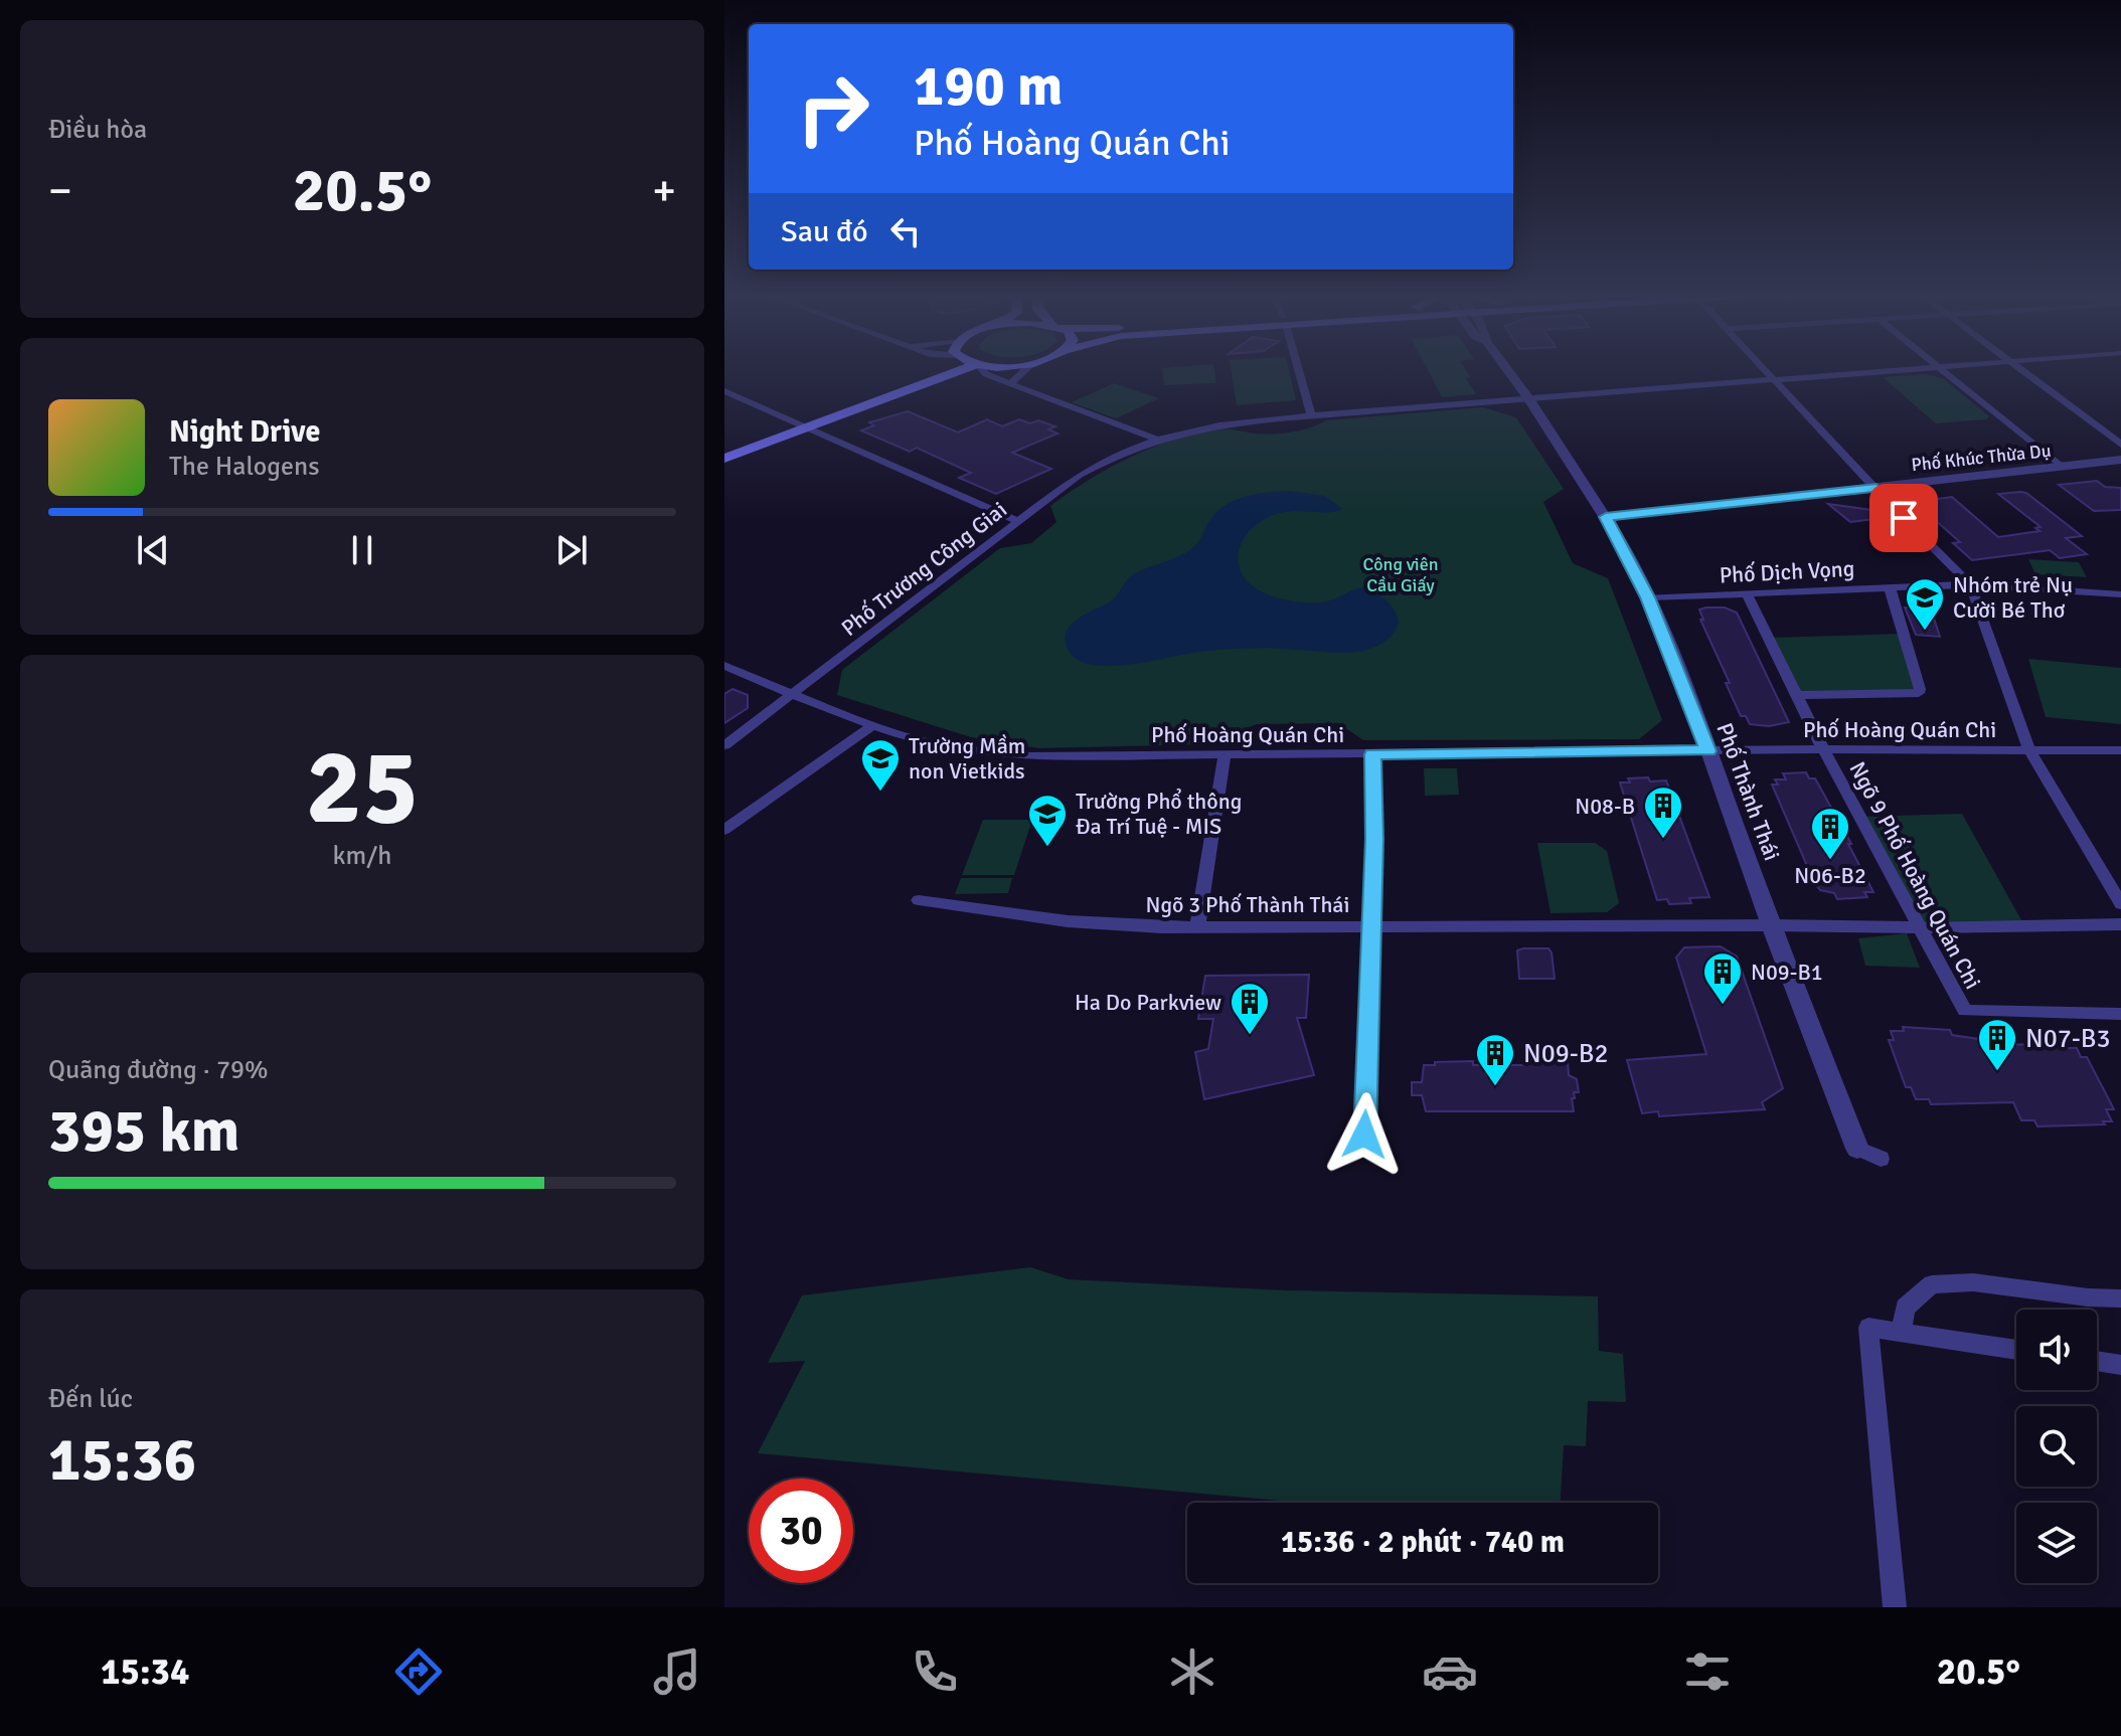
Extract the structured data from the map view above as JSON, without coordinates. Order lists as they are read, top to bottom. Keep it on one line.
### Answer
{"streets":{"street":["Phố Khúc Thừa Dụ","Phố Trương Công Giai","Phố Dịch Vọng","Phố Hoàng Quán Chi","Phố Thành Thái","Ngõ 9 Phố Hoàng Quán Chi","Ngõ 3 Phố Thành Thái"]},"crossings":[["Phố Khúc Thừa Dụ","Phố Thành Thái"],["Phố Trương Công Giai","Phố Hoàng Quán Chi"],["Phố Trương Công Giai","Phố Thành Thái"],["Phố Dịch Vọng","Phố Thành Thái"],["Phố Dịch Vọng","Ngõ 9 Phố Hoàng Quán Chi"],["Phố Hoàng Quán Chi","Phố Thành Thái"],["Phố Hoàng Quán Chi","Ngõ 9 Phố Hoàng Quán Chi"],["Phố Thành Thái","Ngõ 3 Phố Thành Thái"],["Ngõ 9 Phố Hoàng Quán Chi","Ngõ 3 Phố Thành Thái"]],"parks":["Công viên Cầu Giấy"],"places":{"school or university":["Nhóm trẻ Nụ Cười Bé Thơ","Trường Mầm non Vietkids","Trường Phổ thông Đa Trí Tuệ - MIS"],"building":["N08-B","N06-B2","N09-B1","Ha Do Parkview","N07-B3","N09-B2"]},"page":{"tile":["Điều hòa",["25","km/h"],["Quãng đường · 79%","395 km"],["Đến lúc","15:36"]],"turn":["190 m","Phố Hoàng Quán Chi"],"heat":["−","20.5°","+"],"then":"Sau đó","song":["Night Drive","The Halogens"],"limit":"30","trip":"15:36 · 2 phút · 740 m","tabs":["15:34","20.5°"]}}
